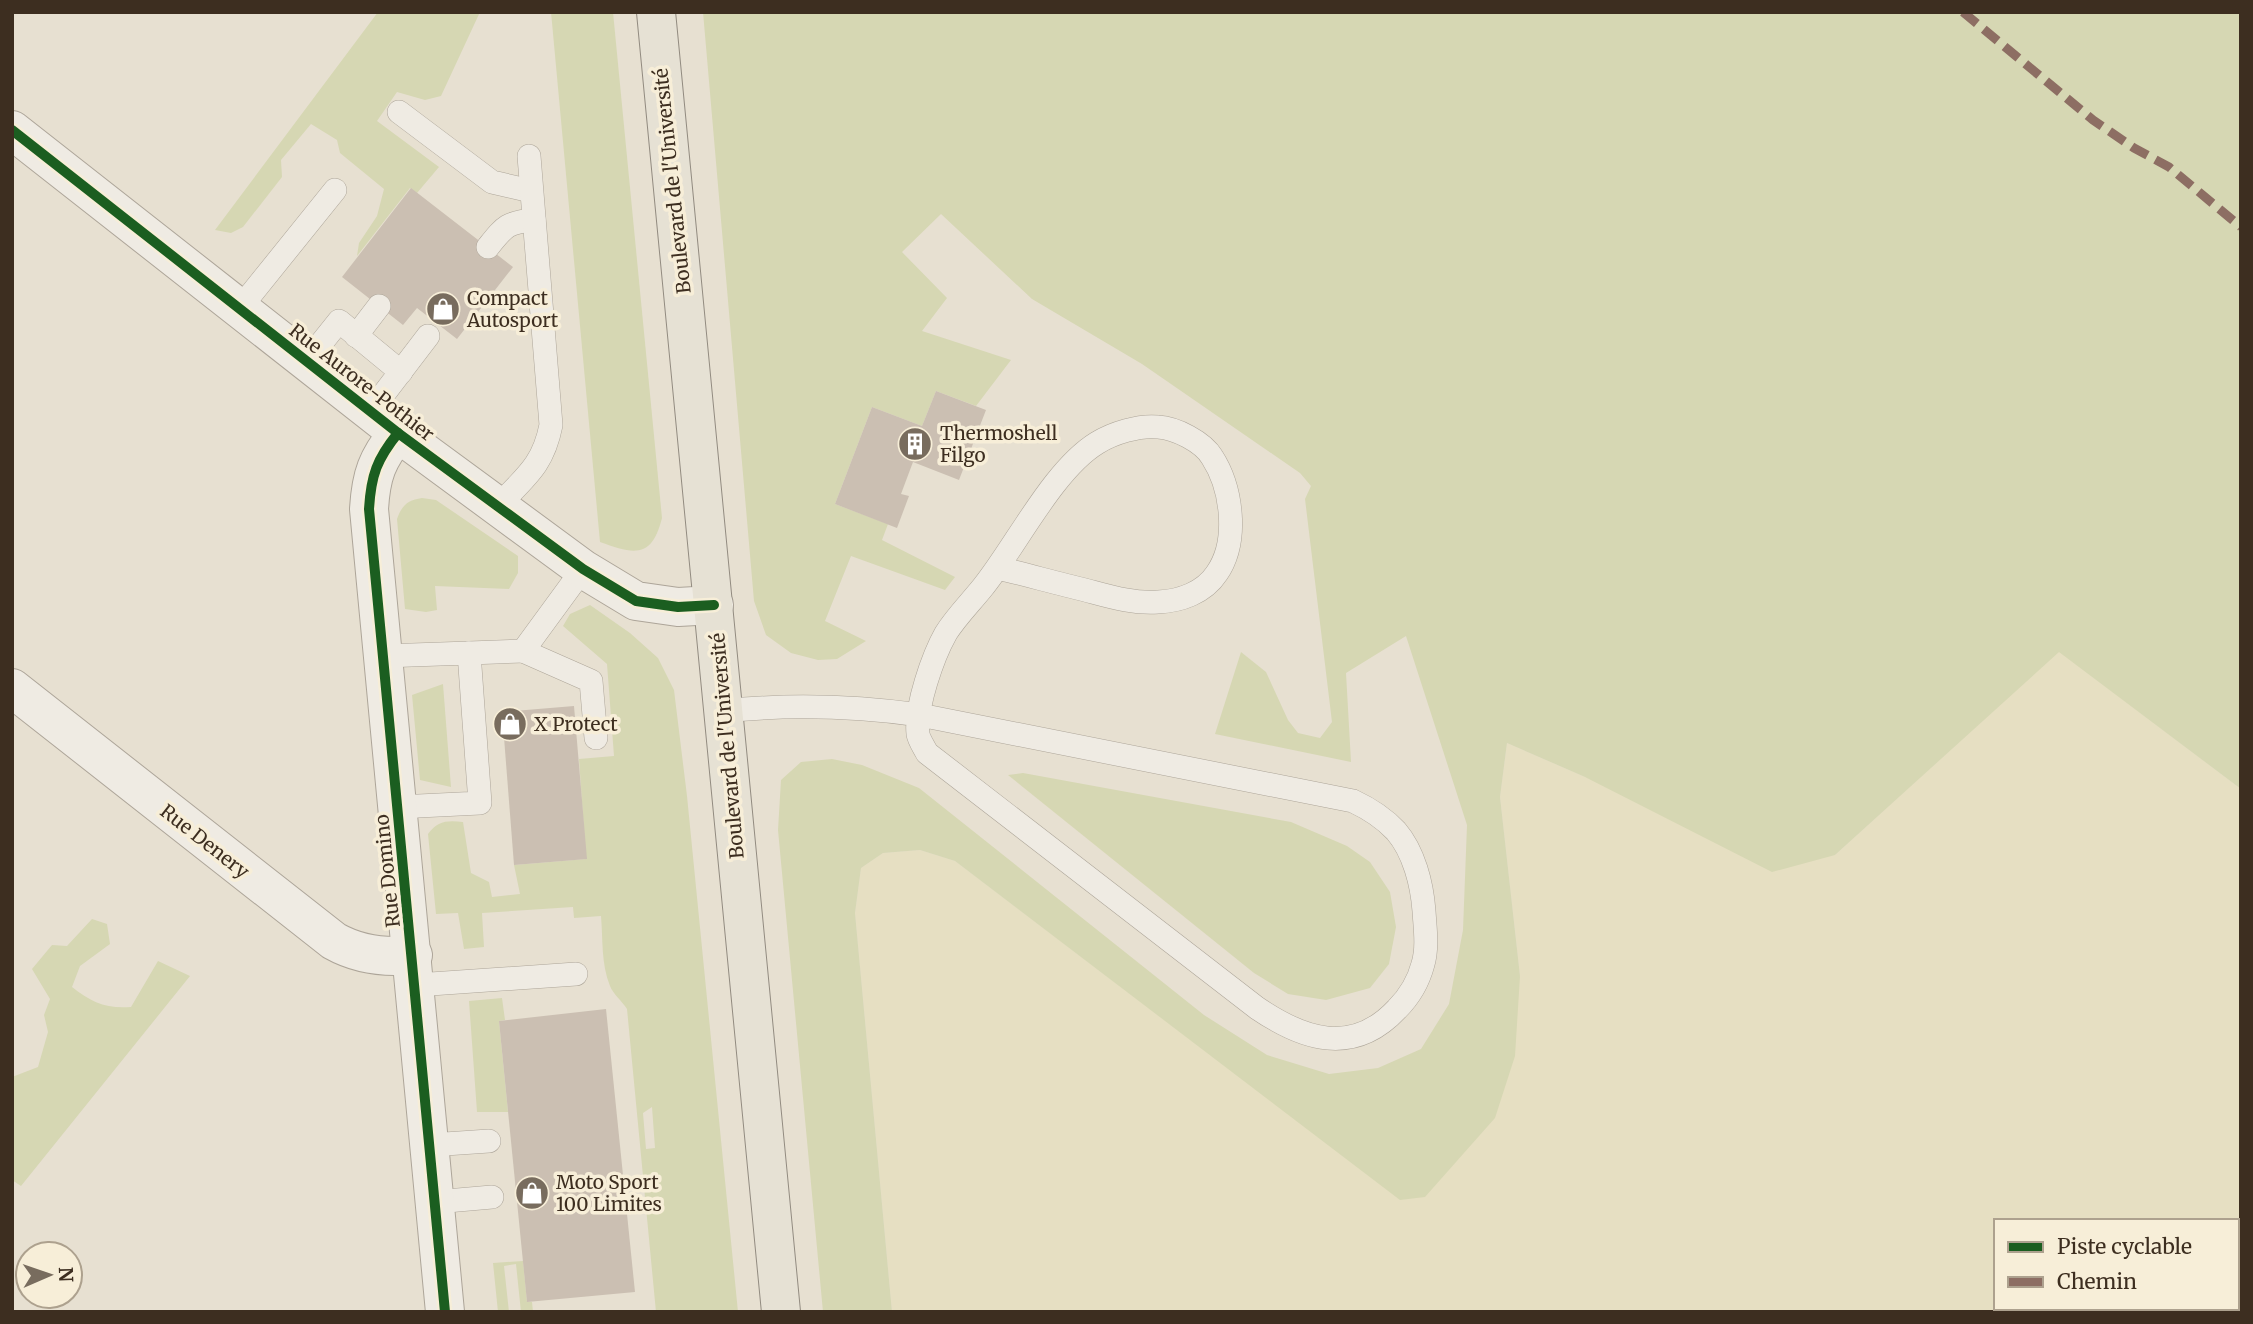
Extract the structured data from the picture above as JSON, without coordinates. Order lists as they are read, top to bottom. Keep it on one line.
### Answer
{"streets":{"main road":["Boulevard de l'Université"],"street":["Rue Aurore-Pothier","Rue Denery","Rue Domino"]},"crossings":[["Boulevard de l'Université","Rue Aurore-Pothier"],["Rue Aurore-Pothier","Rue Domino"],["Rue Denery","Rue Domino"]],"places":{"shop":["Compact Autosport","X Protect","Moto Sport 100 Limites"],"building":["Thermoshell Filgo"]},"legend":["Piste cyclable","Chemin"],"north":"right"}
